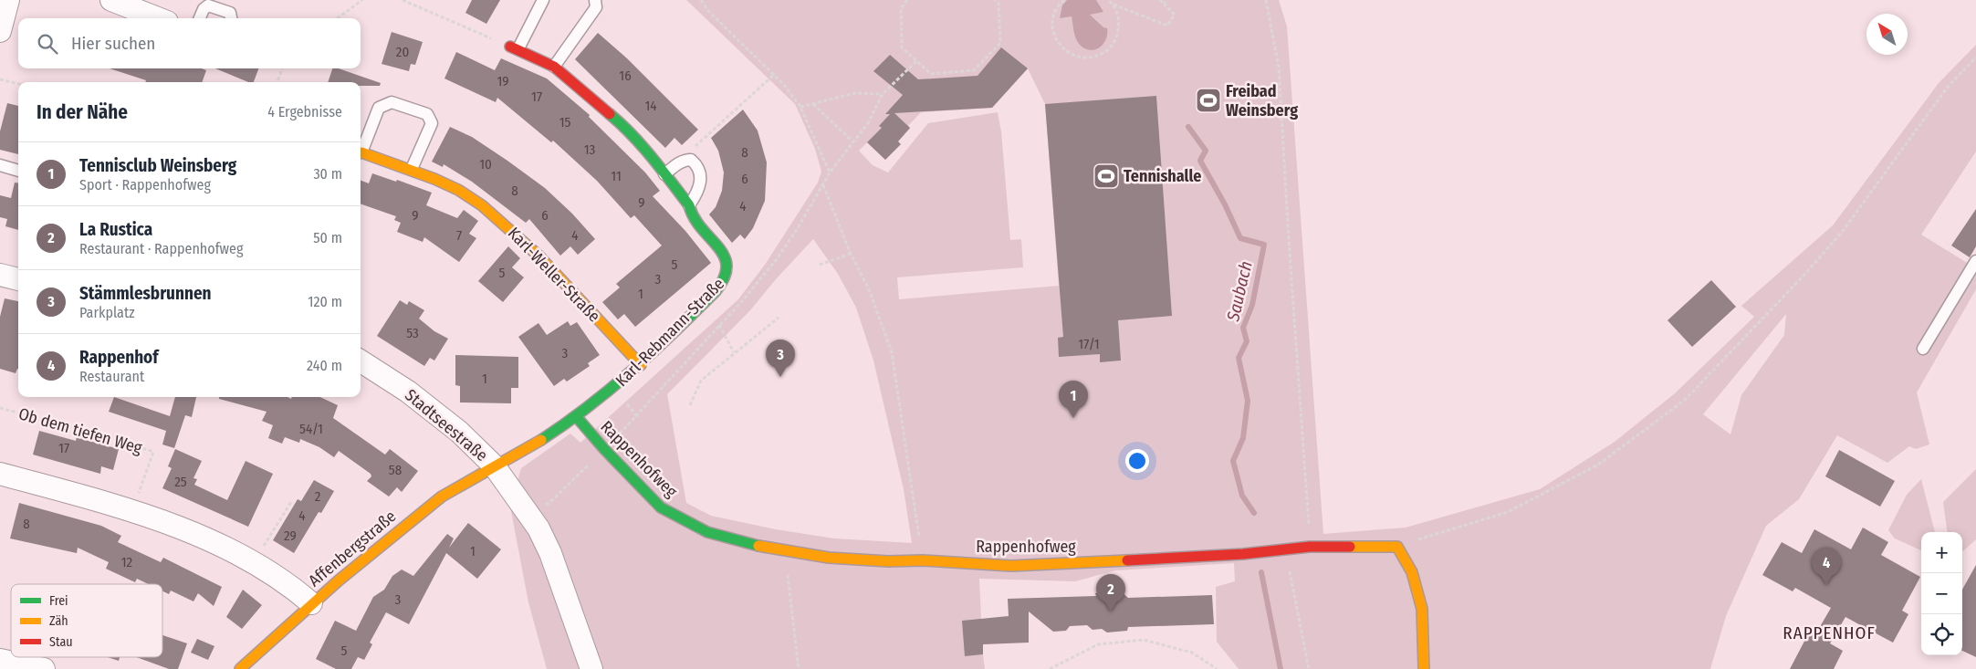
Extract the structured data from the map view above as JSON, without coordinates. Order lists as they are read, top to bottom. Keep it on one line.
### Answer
{"streets":{"street":["Karl-Weller-Straße","Karl-Rebmann-Straße","Stadtseestraße","Rappenhofweg","Affenbergstraße"],"path":["Ob dem tiefen Weg"]},"crossings":[["Karl-Weller-Straße","Karl-Rebmann-Straße"],["Karl-Rebmann-Straße","Stadtseestraße"],["Karl-Rebmann-Straße","Rappenhofweg"],["Karl-Rebmann-Straße","Affenbergstraße"],["Stadtseestraße","Affenbergstraße"]],"districts":["RAPPENHOF"],"water":["Saubach"],"places":{"sports":["Freibad Weinsberg","Tennishalle"]},"house_numbers":["20","16","19","17","14","15","13","8","10","11","6","8","9","4","9","6","7","4","5","5","3","1","53","17/1","3","1","54/1","17","58","25","2","4","8","29","1","12","3","5"],"legend":["Frei","Zäh","Stau"],"north":"top left","page":{"search":"Hier suchen","heading":["In der Nähe","4 Ergebnisse"],"list":[{"mark":"1","name":"Tennisclub Weinsberg","note":"Sport · Rappenhofweg","value":"30 m"},{"mark":"2","name":"La Rustica","note":"Restaurant · Rappenhofweg","value":"50 m"},{"mark":"3","name":"Stämmlesbrunnen","note":"Parkplatz","value":"120 m"},{"mark":"4","name":"Rappenhof","note":"Restaurant","value":"240 m"}],"pins":["3","1","4","2"],"map_buttons":["+","−"]}}
